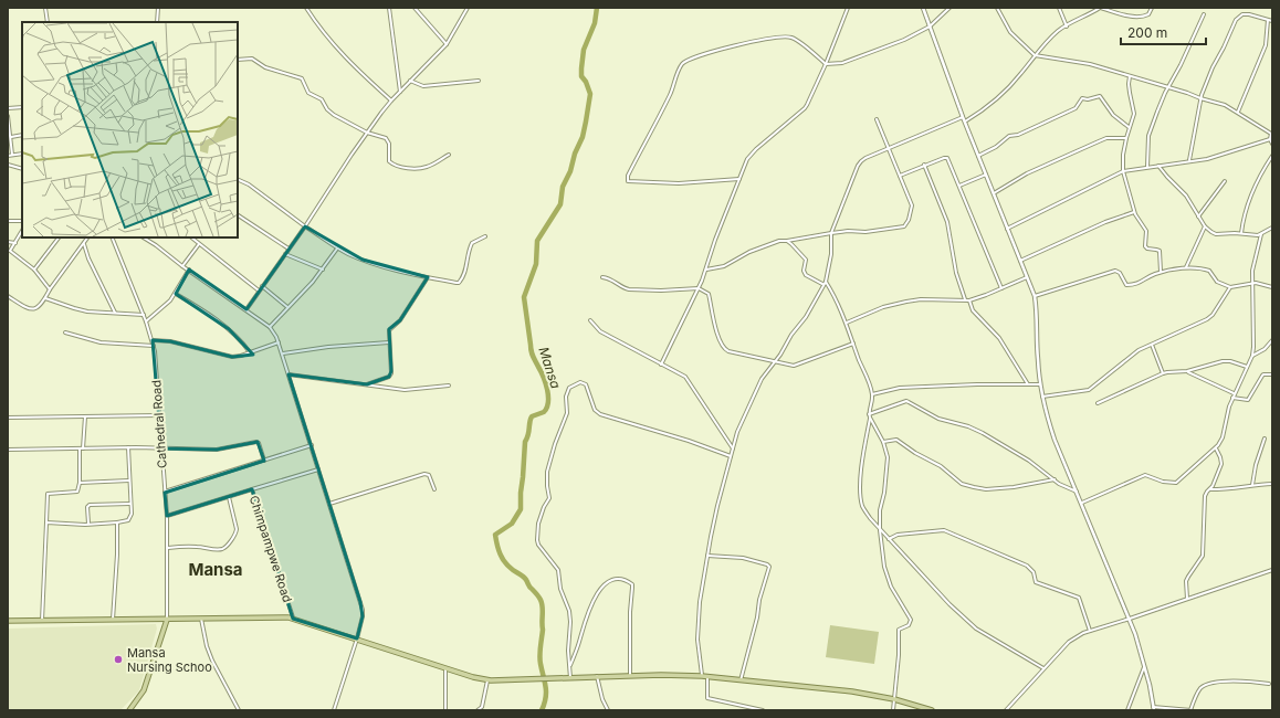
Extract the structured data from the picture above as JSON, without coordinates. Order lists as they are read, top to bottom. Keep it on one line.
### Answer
{"streets":{"street":["Cathedral Road","Chimpampwe Road"]},"crossings":[["Cathedral Road","Chimpampwe Road"]],"districts":["Mansa"],"water":["Mansa"],"places":["Mansa Nursing Schoo"],"scale_bar":"200 m"}
